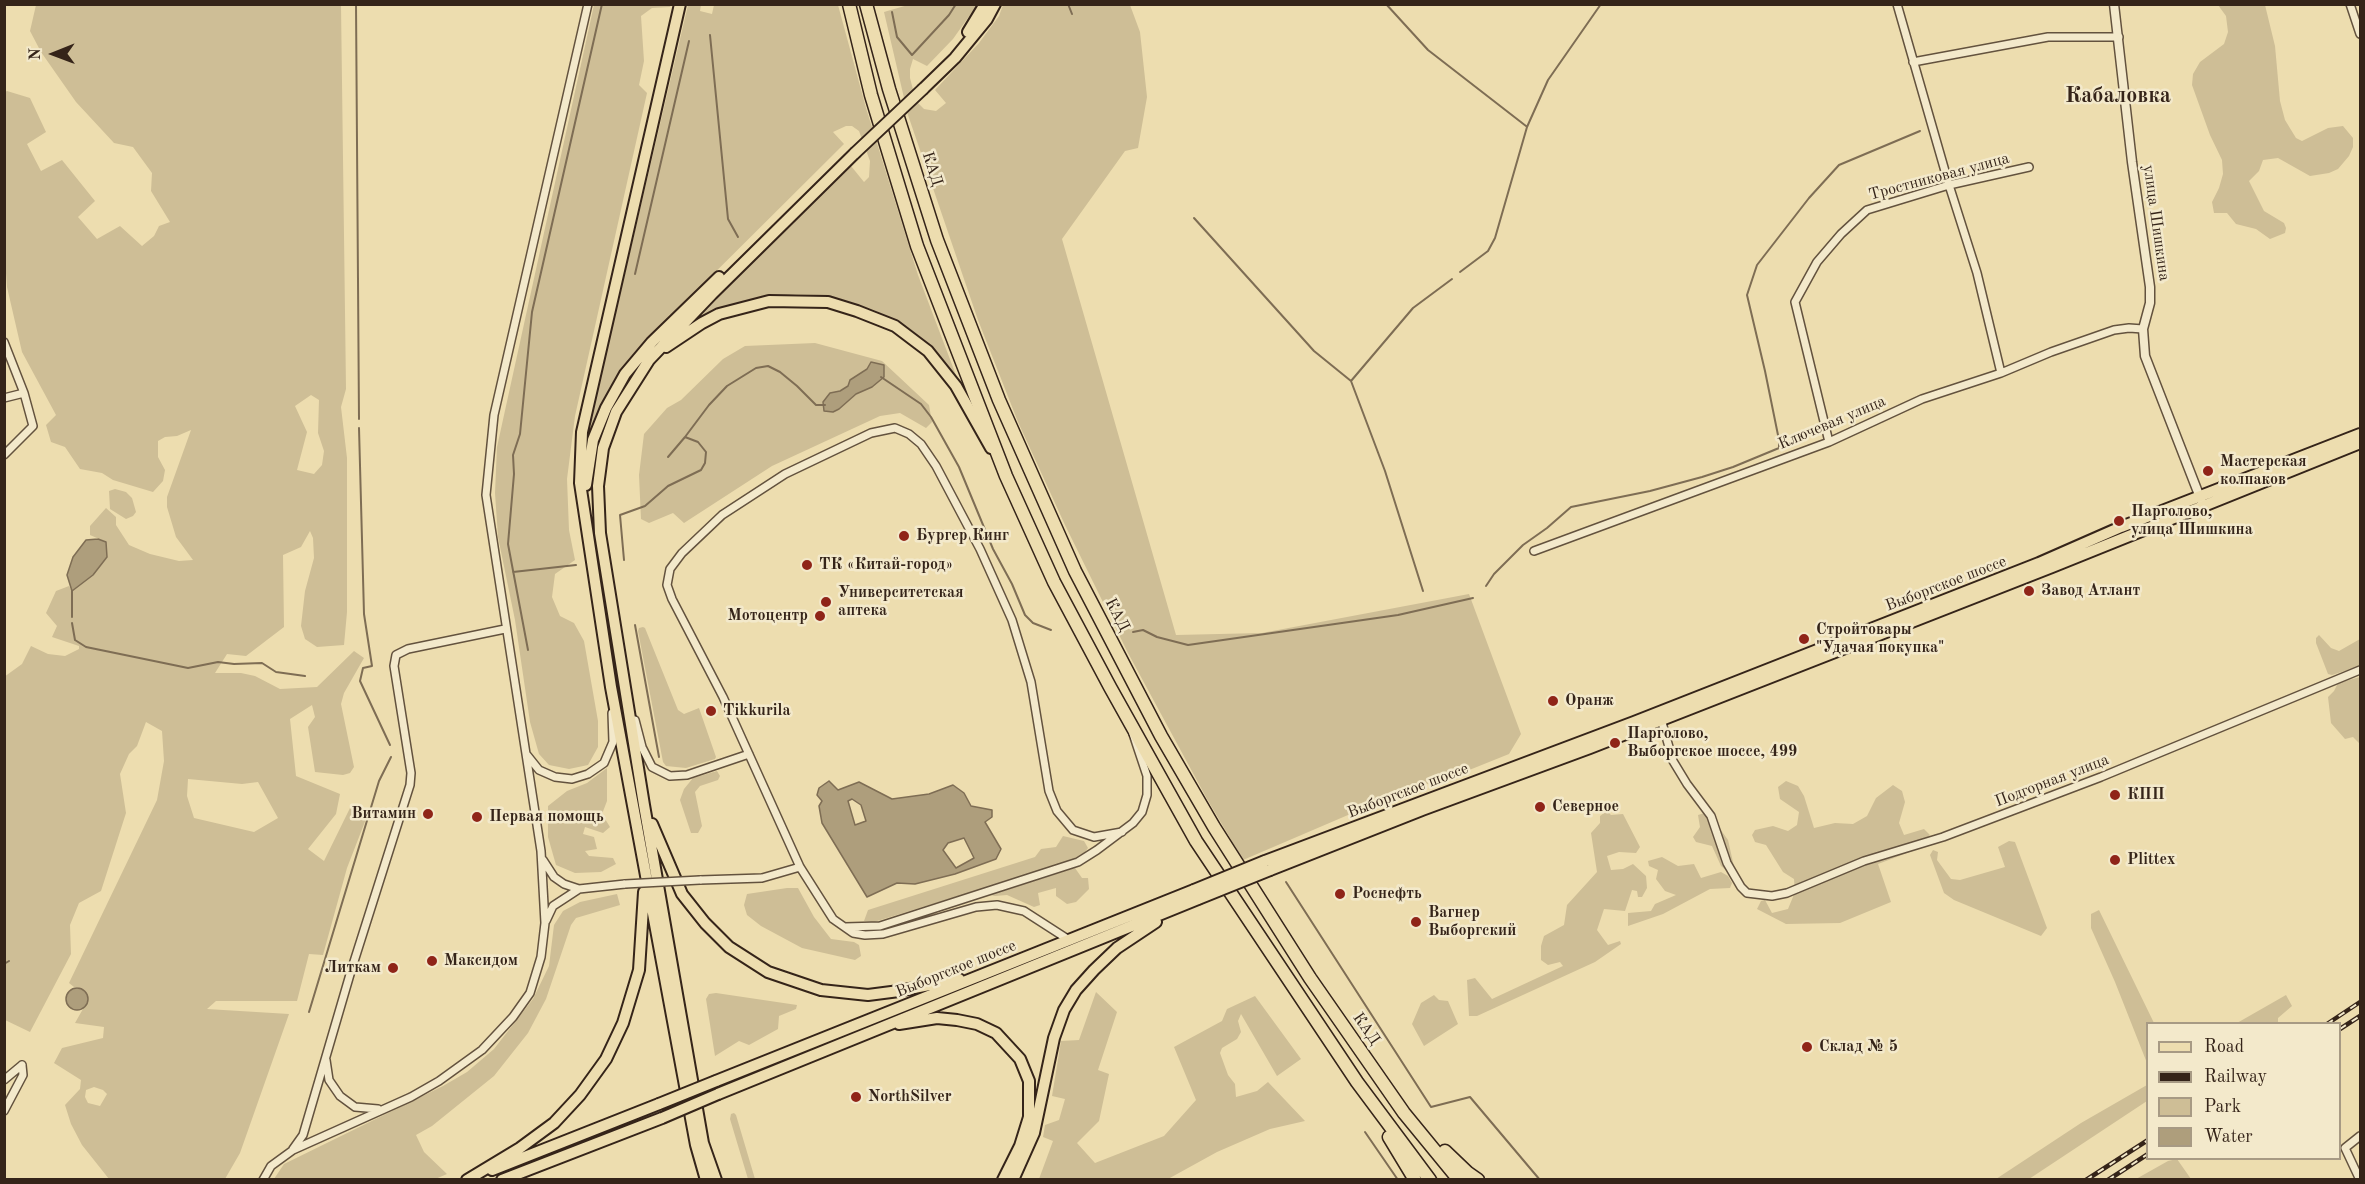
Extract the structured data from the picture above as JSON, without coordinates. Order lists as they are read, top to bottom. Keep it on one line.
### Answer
{"streets":{"highway":["КАД"],"main road":["Выборгское шоссе"],"street":["Тростниковая улица","улица Шишкина","Ключевая улица","Подгорная улица"]},"crossings":[["Тростниковая улица","Ключевая улица"],["улица Шишкина","Ключевая улица"],["улица Шишкина","Выборгское шоссе"],["Выборгское шоссе","Подгорная улица"]],"districts":["Кабаловка"],"places":["Мастерская колпаков","Парголово, улица Шишкина","Бургер Кинг","ТК «Китай-город»","Завод Атлант","Университетская аптека","Мотоцентр","Cтройтовары \"Удачая покупка\"","Оранж","Tikkurila","Парголово, Выборгское шоссе, 499","КПП","Северное","Витамин","Первая помощь","Plittex","Роснефть","Вагнер Выборгский","Максидом","Литкам","Склад № 5","NorthSilver"],"legend":["Road","Railway","Park","Water"],"north":"left"}
